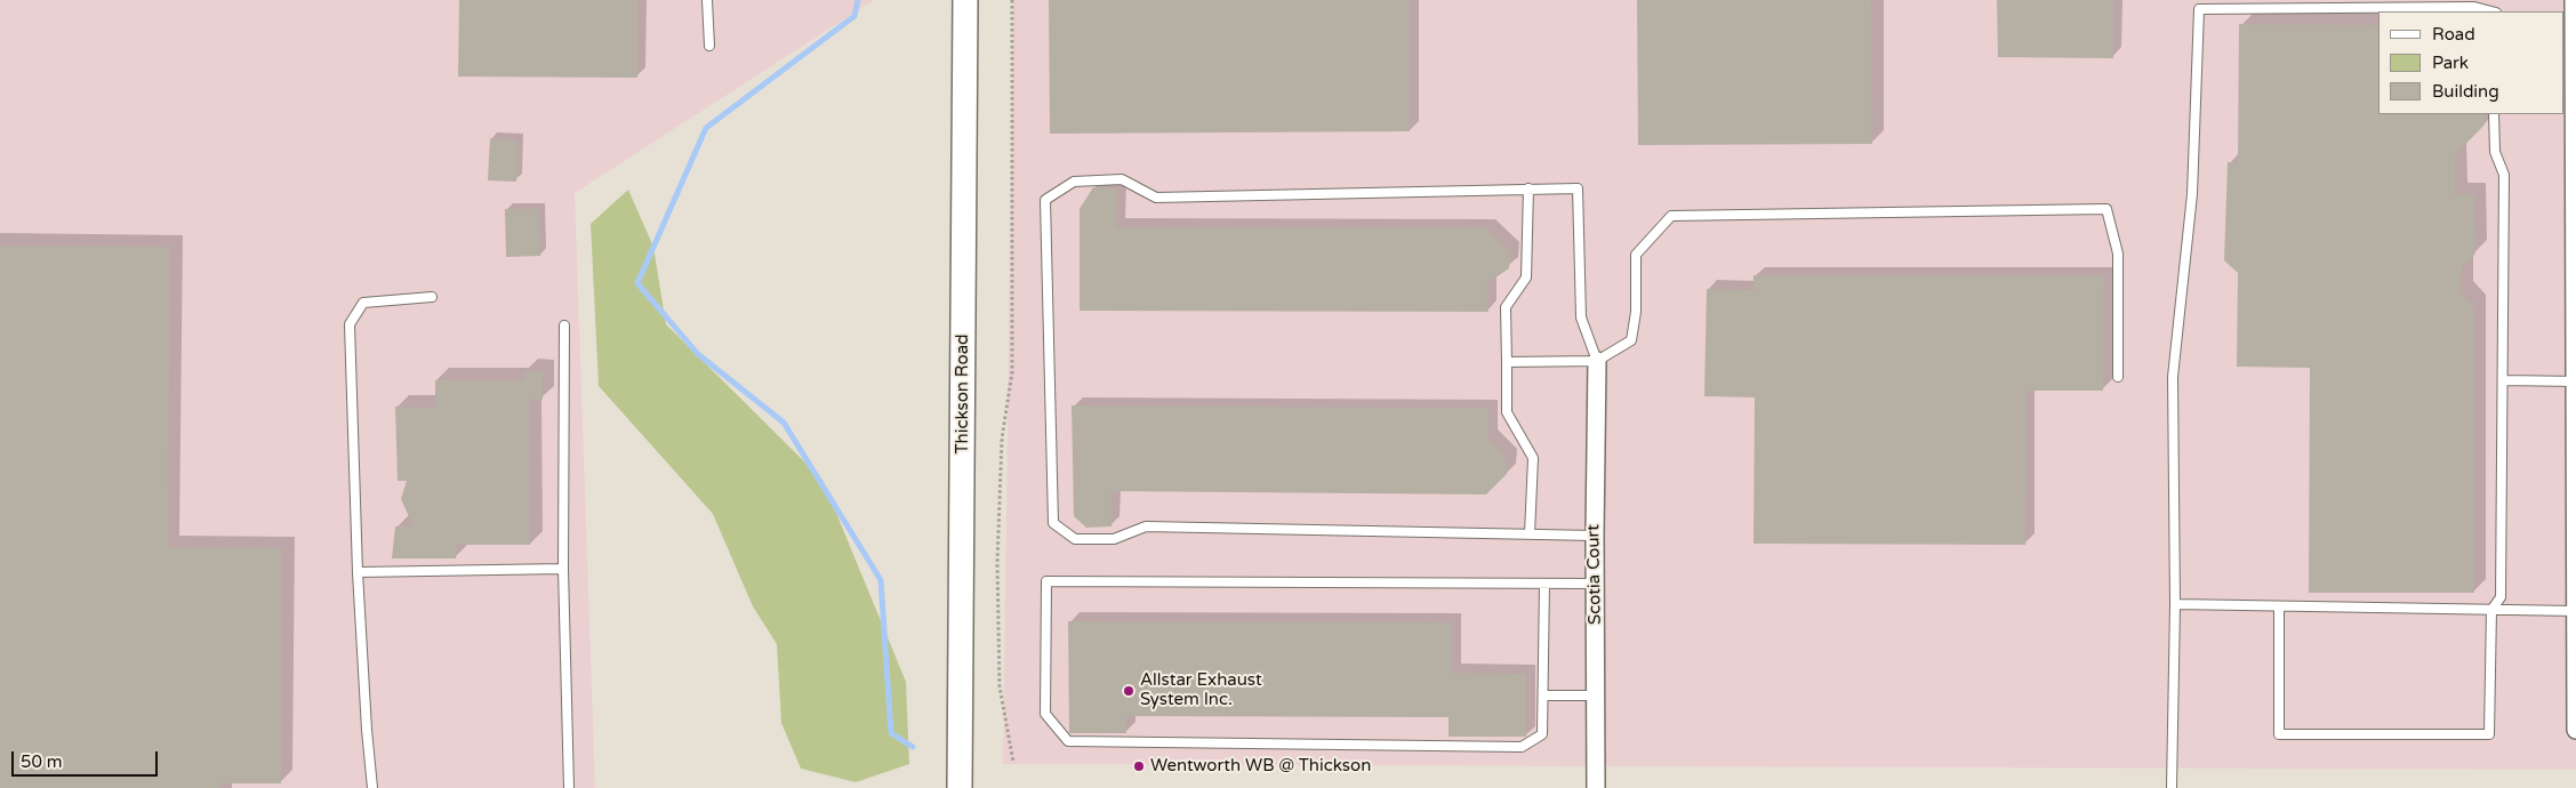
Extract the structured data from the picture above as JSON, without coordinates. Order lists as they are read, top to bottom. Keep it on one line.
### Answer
{"streets":{"main road":["Thickson Road"],"street":["Scotia Court"]},"places":["Allstar Exhaust System Inc.","Wentworth WB @ Thickson"],"legend":["Road","Park","Building"],"scale_bar":"50 m"}
